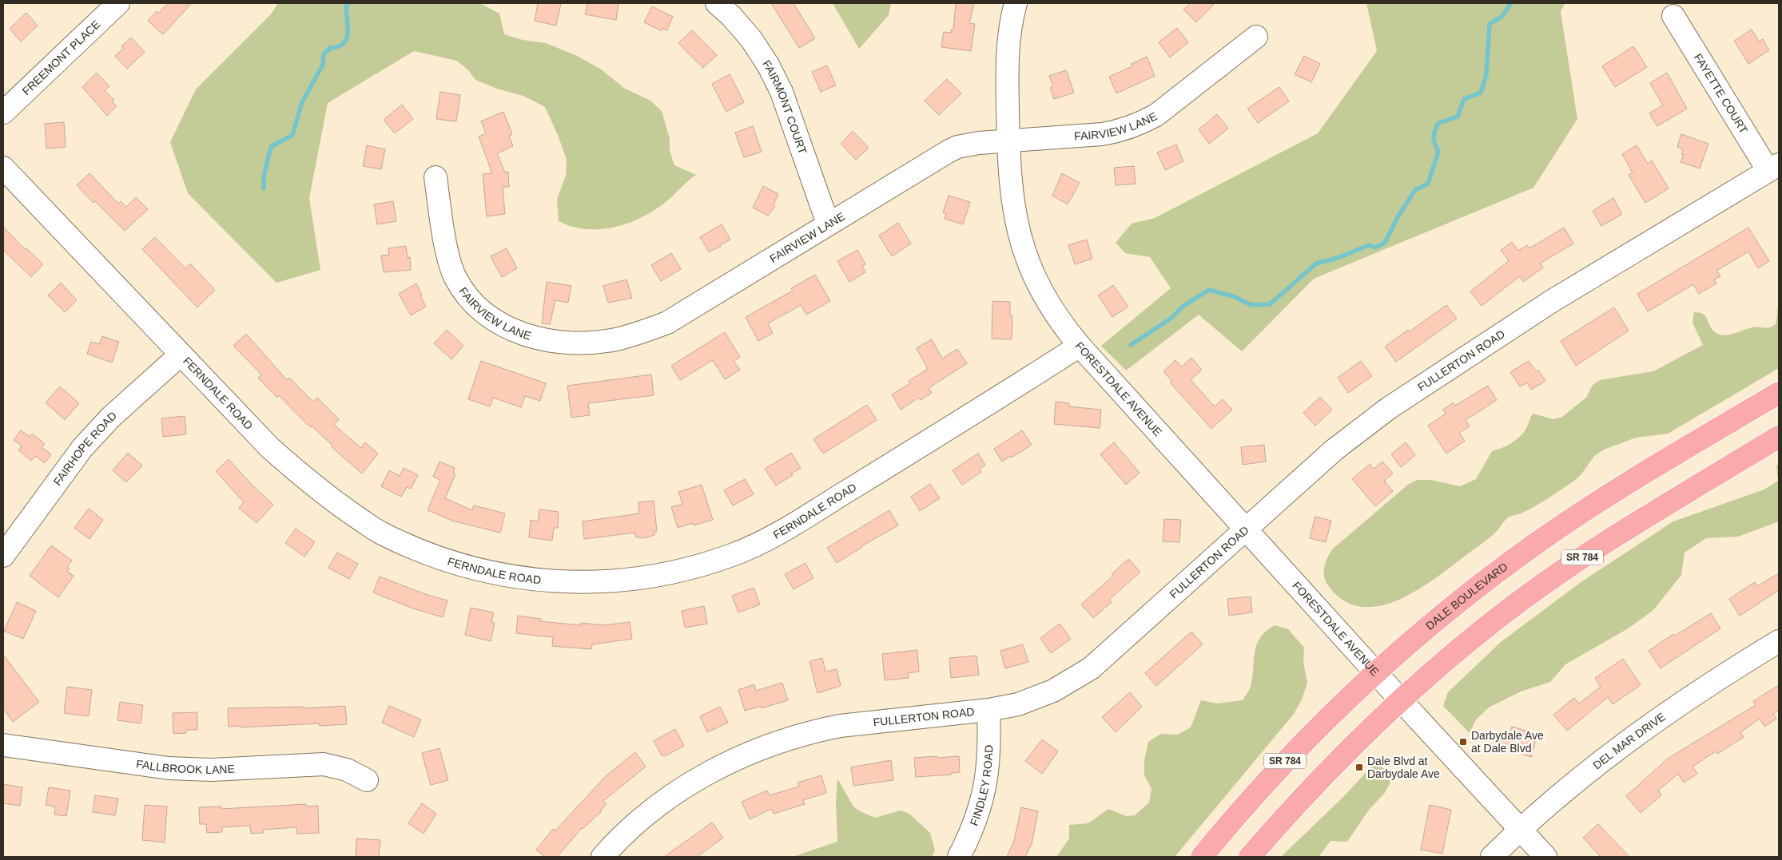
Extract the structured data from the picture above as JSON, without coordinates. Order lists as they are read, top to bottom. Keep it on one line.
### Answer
{"streets":{"main road":["SR 784","DALE BOULEVARD"],"street":["FREEMONT PLACE","FAYETTE COURT","FAIRMONT COURT","FAIRVIEW LANE","FULLERTON ROAD","FORESTDALE AVENUE","FERNDALE ROAD","FAIRHOPE ROAD","DEL MAR DRIVE","FALLBROOK LANE","FINDLEY ROAD"]},"crossings":[["FAYETTE COURT","FULLERTON ROAD"],["FAIRMONT COURT","FAIRVIEW LANE"],["FAIRVIEW LANE","FORESTDALE AVENUE"],["FULLERTON ROAD","FORESTDALE AVENUE"],["FULLERTON ROAD","FINDLEY ROAD"],["FORESTDALE AVENUE","FERNDALE ROAD"],["FORESTDALE AVENUE","SR 784"],["FORESTDALE AVENUE","DALE BOULEVARD"],["FORESTDALE AVENUE","DEL MAR DRIVE"],["FERNDALE ROAD","FAIRHOPE ROAD"]],"places":{"transit":["Darbydale Ave at Dale Blvd","Dale Blvd at Darbydale Ave"]}}
